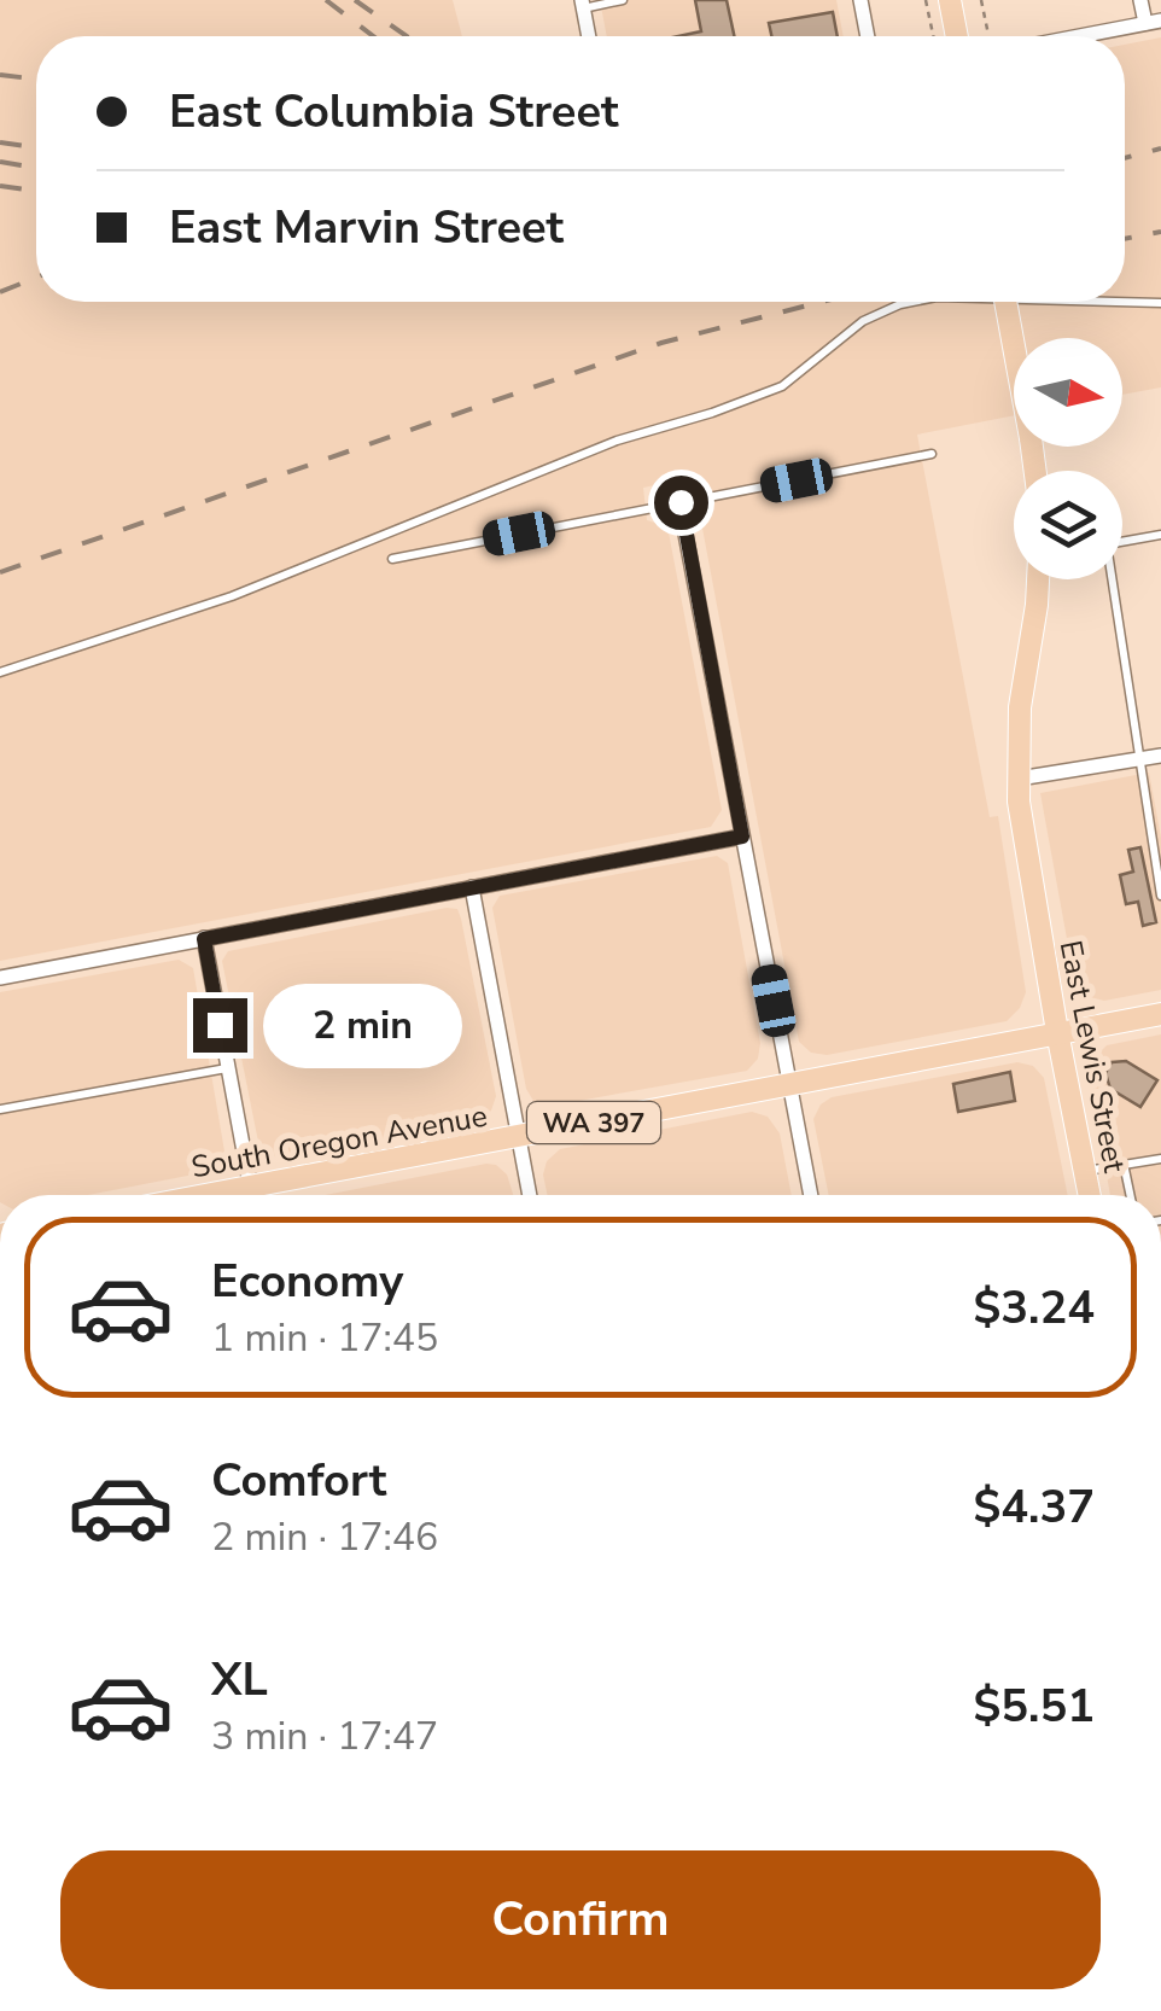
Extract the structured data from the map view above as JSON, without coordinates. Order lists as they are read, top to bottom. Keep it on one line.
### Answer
{"streets":{"main road":["East Lewis Street","WA 397","South Oregon Avenue"]},"crossings":[["East Lewis Street","WA 397"],["East Lewis Street","South Oregon Avenue"],["WA 397","South Oregon Avenue"]],"north":"right","page":{"banner":["East Columbia Street","East Marvin Street"],"bubble":"2 min","list":[{"name":"Economy","note":"1 min · 17:45","value":"$3.24"},{"name":"Comfort","note":"2 min · 17:46","value":"$4.37"},{"name":"XL","note":"3 min · 17:47","value":"$5.51"}],"buttons":"Confirm"}}
